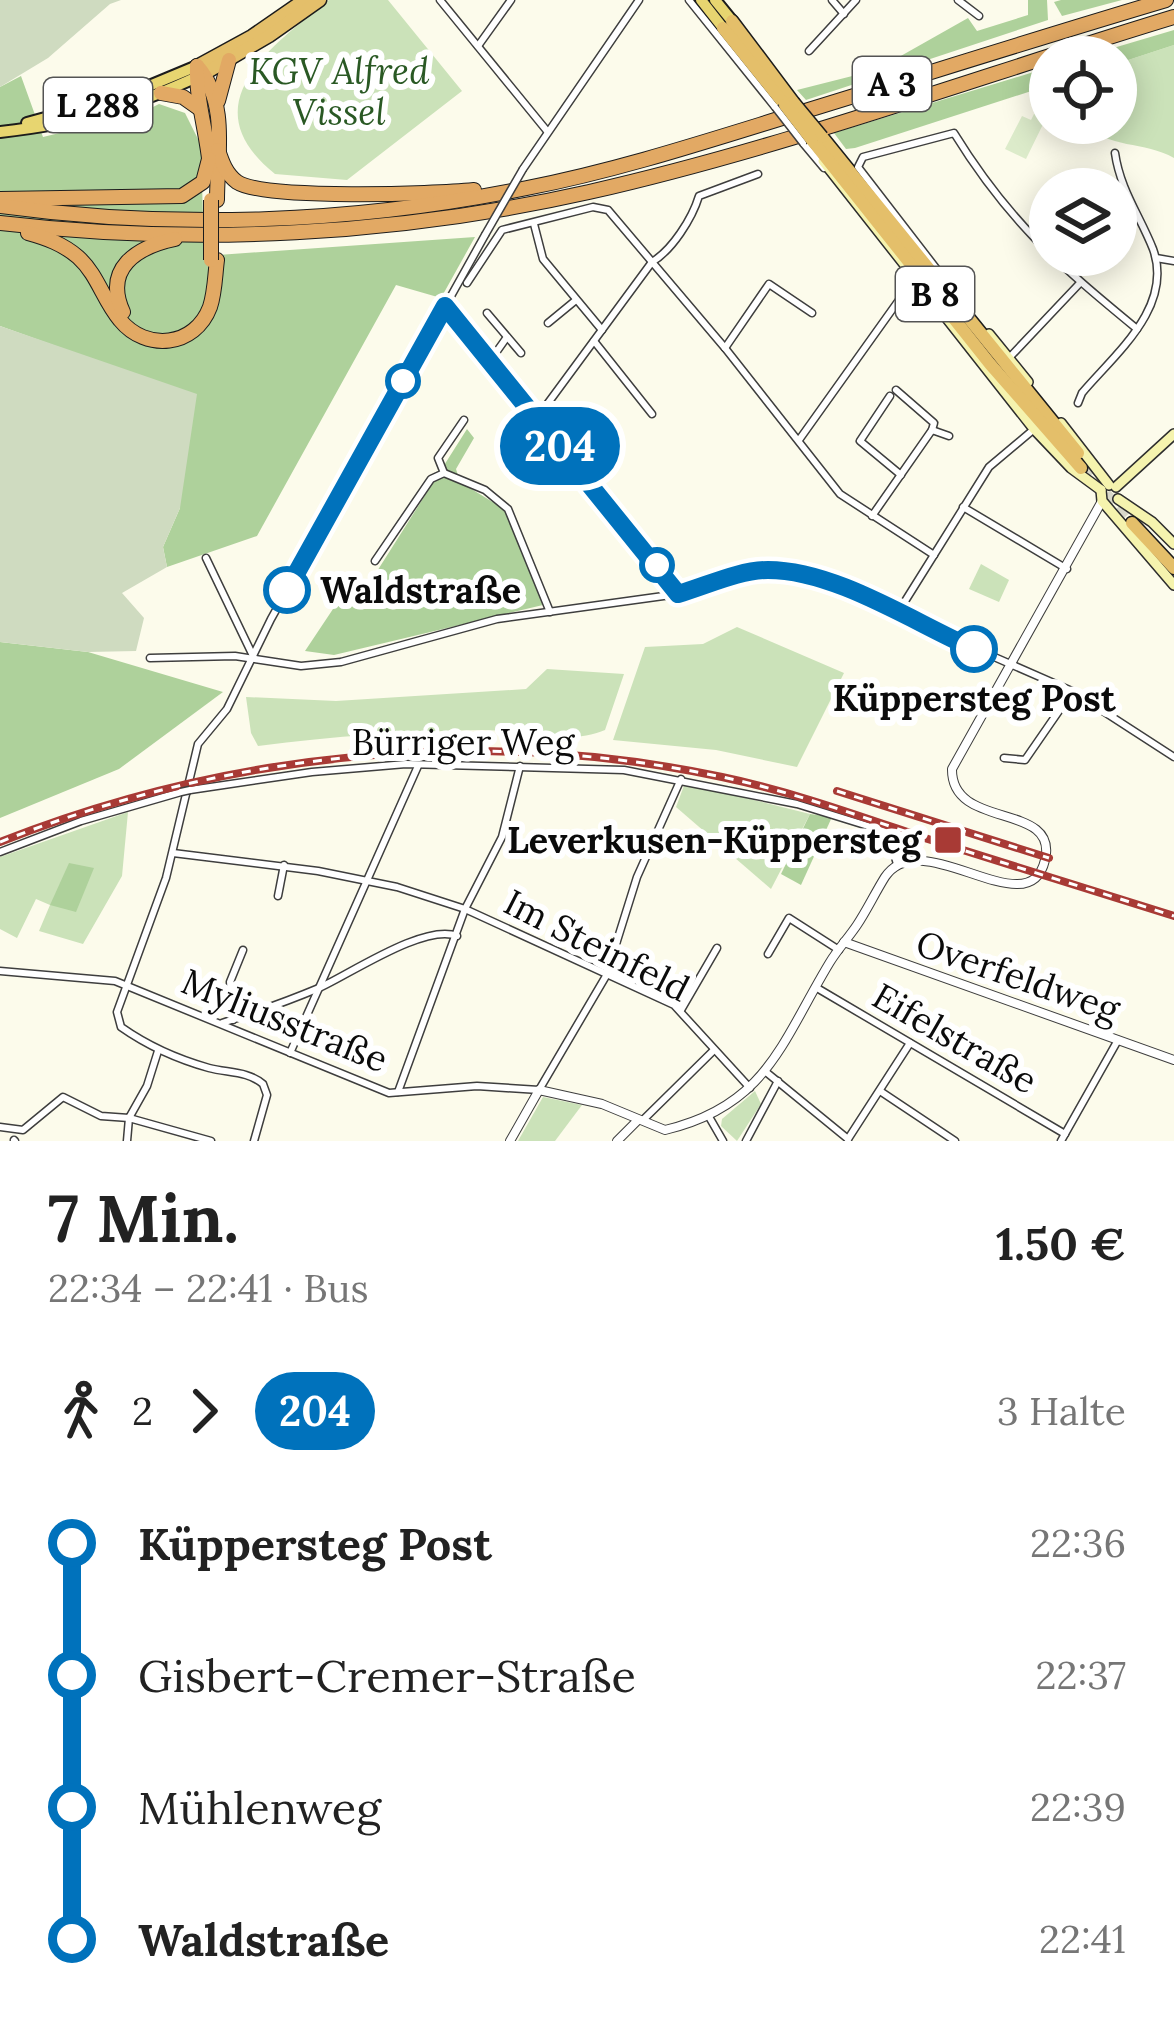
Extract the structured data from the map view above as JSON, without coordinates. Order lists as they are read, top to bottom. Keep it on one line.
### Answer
{"streets":{"highway":["A 3","B 8"],"main road":["L 288"],"street":["Bürriger Weg","Im Steinfeld","Overfeldweg","Myliusstraße","Eifelstraße"]},"crossings":[["Im Steinfeld","Myliusstraße"]],"parks":["KGV Alfred Vissel"],"places":{"other":["Waldstraße","Küppersteg Post"],"transit":["Leverkusen-Küppersteg"]},"lines":["bus line 204"],"page":{"on_map":"204","heading":["7 Min.","22:34 – 22:41 · Bus","1.50 €"],"legs":["2","204","3 Halte"],"list":[{"name":"Küppersteg Post","value":"22:36"},{"name":"Gisbert-Cremer-Straße","value":"22:37"},{"name":"Mühlenweg","value":"22:39"},{"name":"Waldstraße","value":"22:41"}]}}
